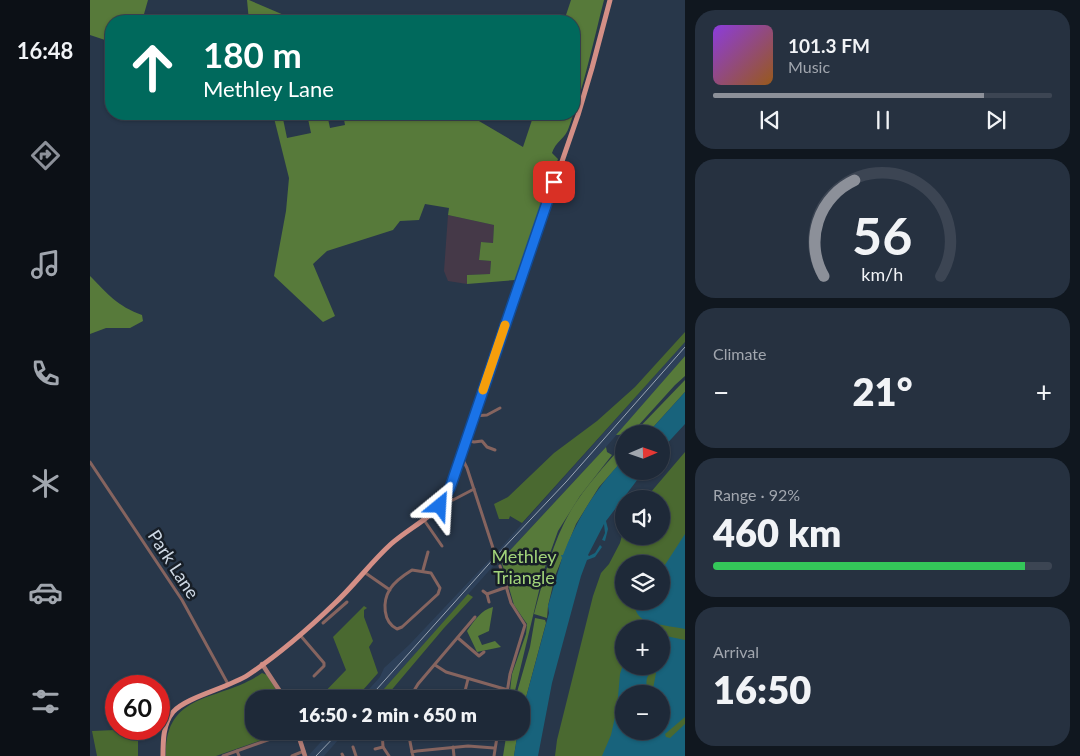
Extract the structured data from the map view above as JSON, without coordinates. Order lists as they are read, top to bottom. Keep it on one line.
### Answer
{"streets":{"street":["Park Lane"]},"parks":["Methley Triangle"],"north":"right","page":{"tabs":"16:48","turn":["180 m","Methley Lane"],"song":["101.3 FM","Music"],"tile":["Climate",["Range · 92%","460 km"],["Arrival","16:50"]],"heat":["−","21°","+"],"map_buttons":["+","−"],"limit":"60","trip":"16:50 · 2 min · 650 m","gauge":["56","km/h"]}}
